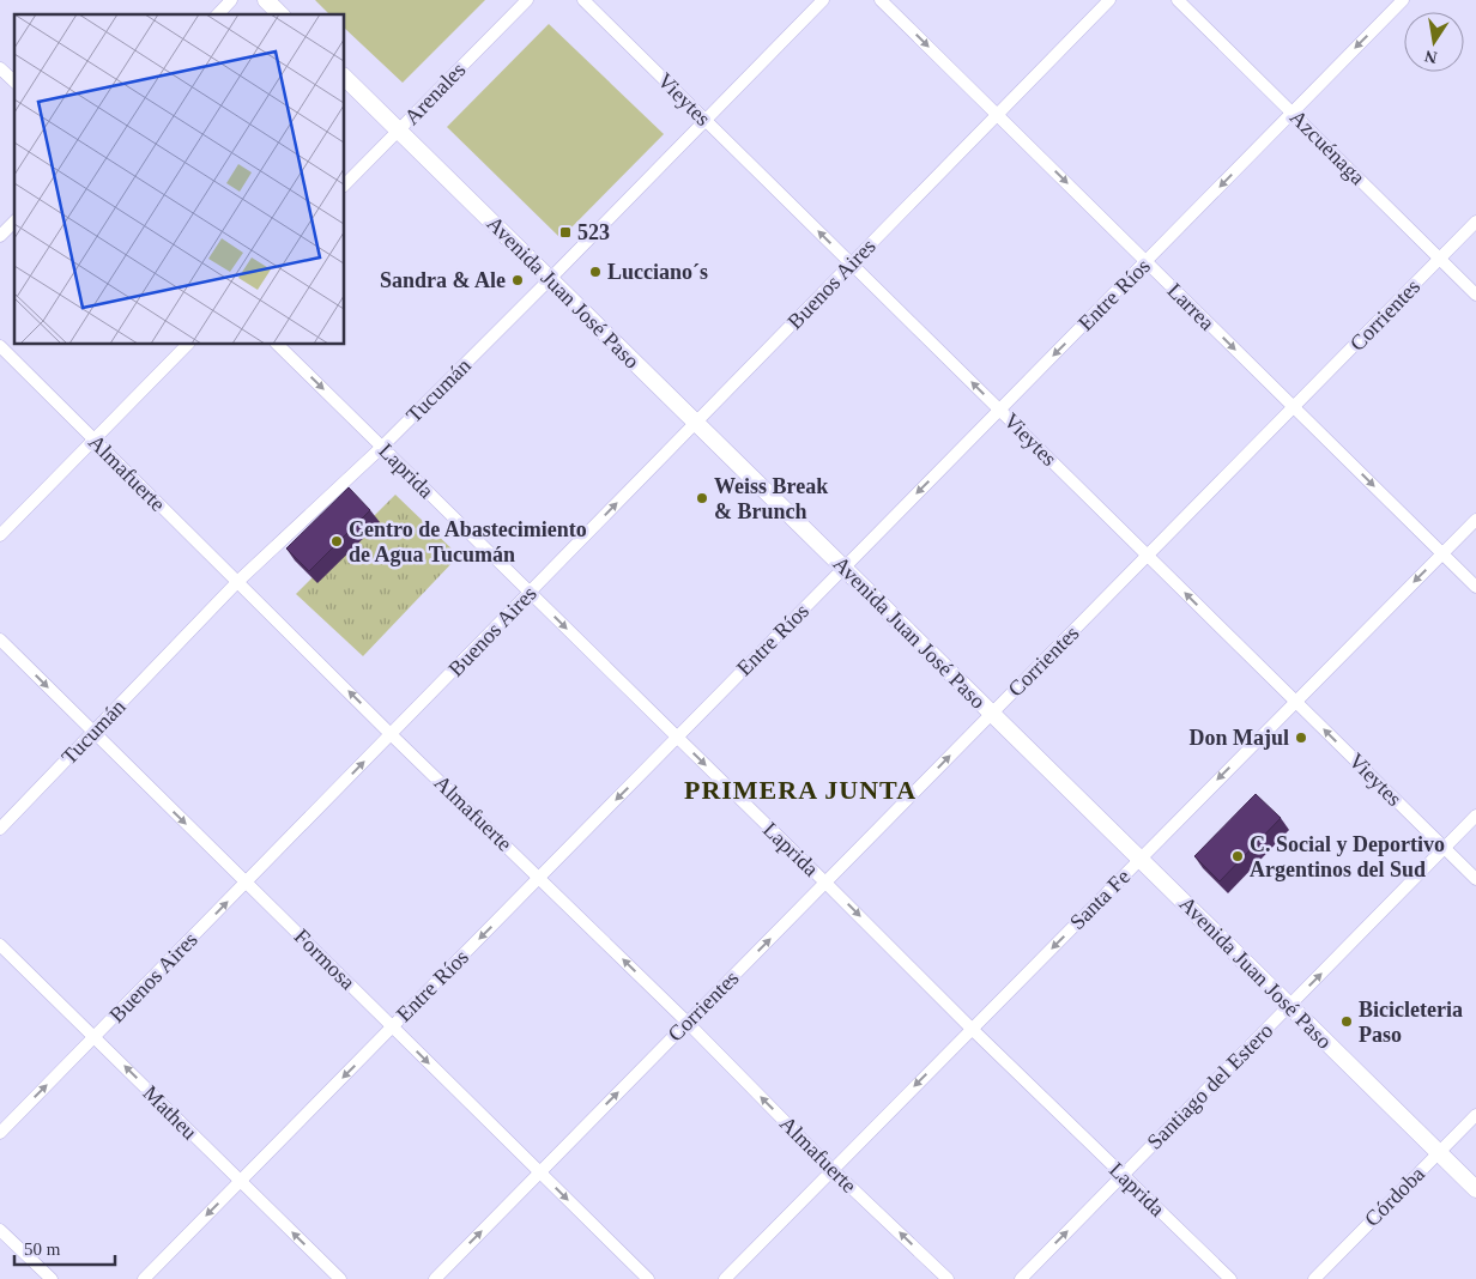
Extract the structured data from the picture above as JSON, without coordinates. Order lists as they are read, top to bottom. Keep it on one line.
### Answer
{"streets":{"main road":["Avenida Juan José Paso"],"street":["Arenales","Vieytes","Azcuénaga","Buenos Aires","Entre Ríos","Larrea","Corrientes","Tucumán","Laprida","Almafuerte","Santa Fe","Formosa","Santiago del Estero","Matheu","Córdoba"]},"crossings":[["Arenales","Avenida Juan José Paso"],["Vieytes","Buenos Aires"],["Vieytes","Entre Ríos"],["Vieytes","Corrientes"],["Vieytes","Tucumán"],["Vieytes","Santa Fe"],["Vieytes","Santiago del Estero"],["Azcuénaga","Entre Ríos"],["Azcuénaga","Corrientes"],["Buenos Aires","Avenida Juan José Paso"],["Buenos Aires","Larrea"],["Buenos Aires","Laprida"],["Buenos Aires","Almafuerte"],["Buenos Aires","Formosa"],["Buenos Aires","Matheu"],["Avenida Juan José Paso","Entre Ríos"],["Avenida Juan José Paso","Corrientes"],["Avenida Juan José Paso","Tucumán"],["Avenida Juan José Paso","Santa Fe"],["Avenida Juan José Paso","Santiago del Estero"],["Avenida Juan José Paso","Córdoba"],["Entre Ríos","Larrea"],["Entre Ríos","Laprida"],["Entre Ríos","Almafuerte"],["Entre Ríos","Formosa"],["Entre Ríos","Matheu"],["Larrea","Corrientes"],["Larrea","Santa Fe"],["Corrientes","Laprida"],["Corrientes","Almafuerte"],["Corrientes","Formosa"],["Tucumán","Laprida"],["Tucumán","Almafuerte"],["Tucumán","Formosa"],["Laprida","Santa Fe"],["Laprida","Santiago del Estero"],["Almafuerte","Santa Fe"]],"one_way":["Vieytes","Buenos Aires","Entre Ríos","Larrea","Corrientes","Laprida","Almafuerte","Santa Fe","Formosa","Santiago del Estero","Matheu"],"districts":["PRIMERA JUNTA"],"places":{"transit":["523"],"other":["Lucciano´s","Sandra & Ale","Weiss Break & Brunch","Centro de Abastecimiento de Agua Tucumán","Don Majul","C. Social y Deportivo Argentinos del Sud","Bicicleteria Paso"]},"scale_bar":"50 m","north":"bottom"}
